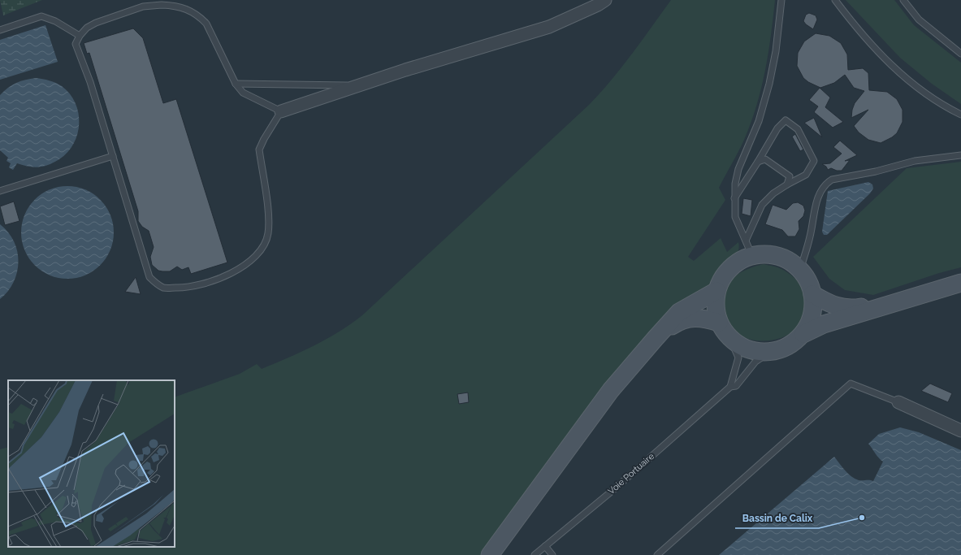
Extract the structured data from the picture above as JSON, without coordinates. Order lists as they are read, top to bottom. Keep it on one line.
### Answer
{"streets":{"lane":["Voie Portuaire"]},"places":["Bassin de Calix"]}
